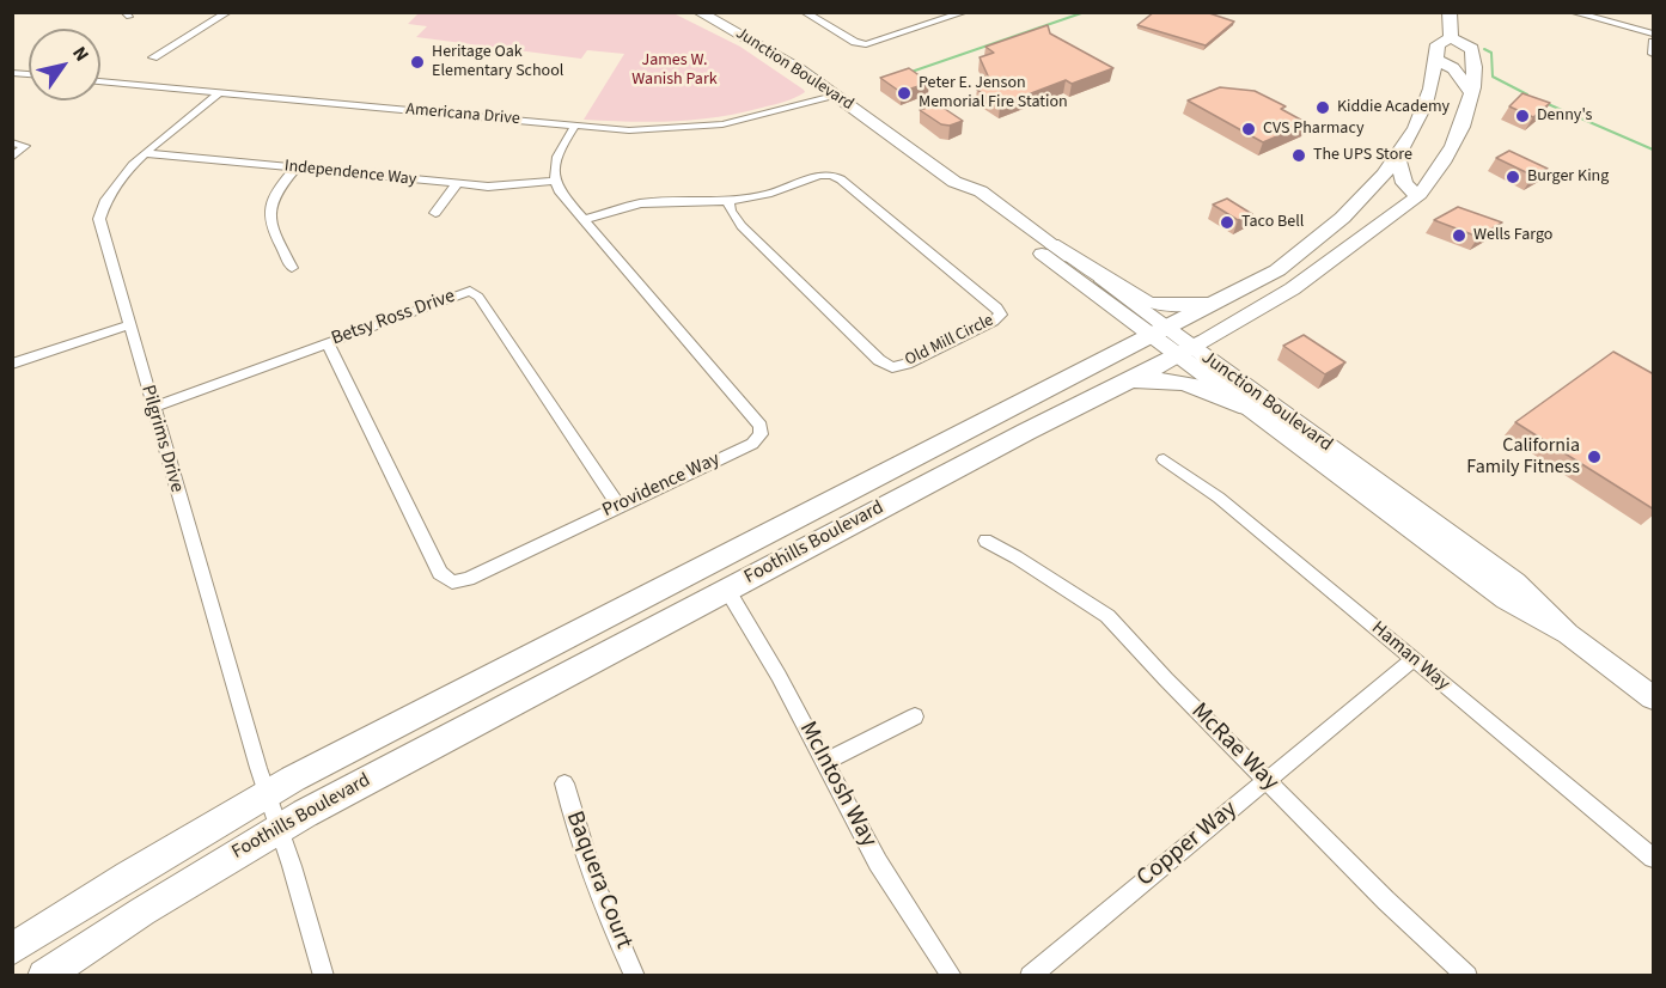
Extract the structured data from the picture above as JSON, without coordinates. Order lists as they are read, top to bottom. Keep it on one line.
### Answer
{"streets":{"main road":["Junction Boulevard","Foothills Boulevard"],"street":["Americana Drive","Independence Way","Betsy Ross Drive","Old Mill Circle","Pilgrims Drive","Providence Way","Haman Way","McRae Way","McIntosh Way","Copper Way","Baquera Court"]},"crossings":[["Junction Boulevard","Americana Drive"],["Junction Boulevard","Foothills Boulevard"],["Americana Drive","Pilgrims Drive"],["Independence Way","Pilgrims Drive"],["Independence Way","Providence Way"],["Betsy Ross Drive","Pilgrims Drive"],["Betsy Ross Drive","Providence Way"],["Old Mill Circle","Providence Way"],["Pilgrims Drive","Foothills Boulevard"],["Foothills Boulevard","McIntosh Way"],["Haman Way","Copper Way"],["McRae Way","Copper Way"]],"parks":["James W. Wanish Park"],"places":["Heritage Oak Elementary School","Peter E. Jenson Memorial Fire Station","Kiddie Academy","Denny's","CVS Pharmacy","The UPS Store","Burger King","Taco Bell","Wells Fargo","California Family Fitness"],"north":"top right"}
